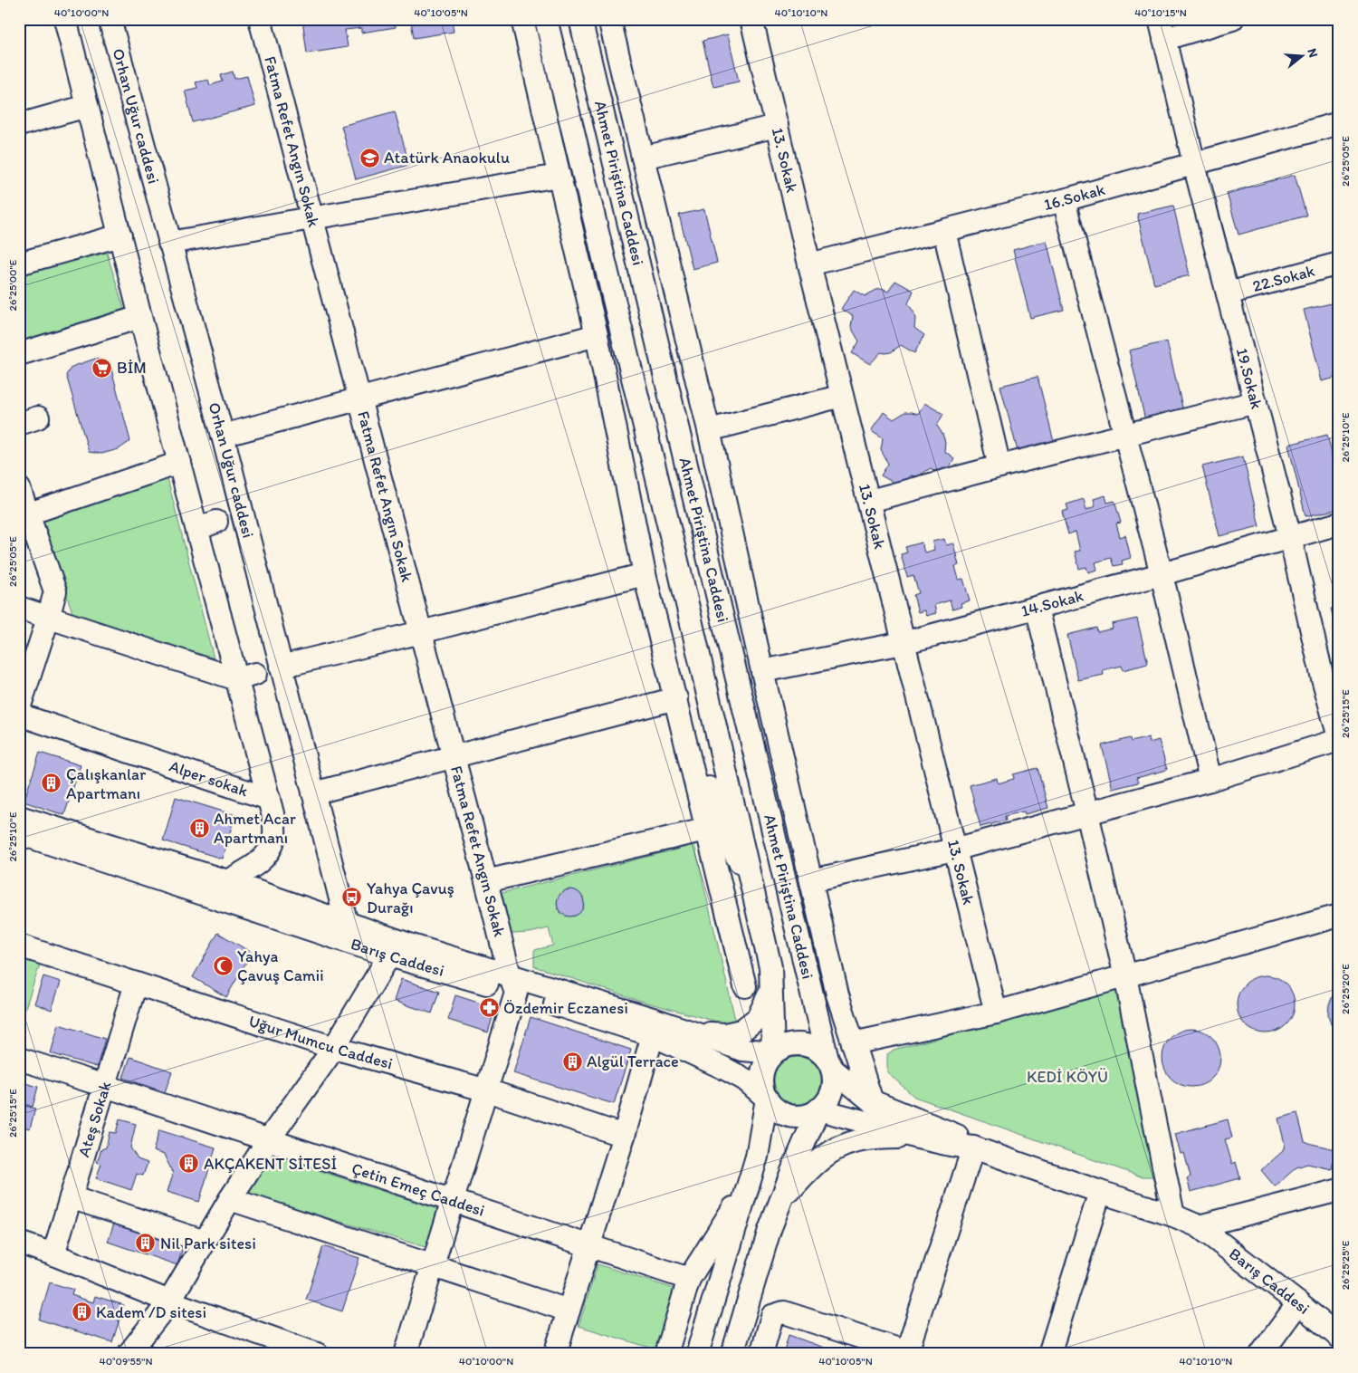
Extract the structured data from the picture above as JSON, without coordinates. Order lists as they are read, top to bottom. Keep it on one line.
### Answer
{"streets":{"street":["Orhan Uğur caddesi","Fatma Refet Angın Sokak","13. Sokak","Ahmet Piriştina Caddesi","16.Sokak","22.Sokak","19.Sokak","14.Sokak","Alper sokak","Barış Caddesi","Uğur Mumcu Caddesi","Ateş Sokak","Çetin Emeç Caddesi"]},"crossings":[["Orhan Uğur caddesi","Barış Caddesi"],["Fatma Refet Angın Sokak","Barış Caddesi"],["13. Sokak","16.Sokak"],["13. Sokak","14.Sokak"],["Ahmet Piriştina Caddesi","Barış Caddesi"],["16.Sokak","19.Sokak"],["22.Sokak","19.Sokak"],["19.Sokak","14.Sokak"],["Uğur Mumcu Caddesi","Ateş Sokak"],["Ateş Sokak","Çetin Emeç Caddesi"]],"parks":["KEDİ KÖYÜ"],"places":{"school or university":["Atatürk Anaokulu"],"supermarket":["BİM"],"building":["Çalışkanlar Apartmanı","Ahmet Acar Apartmanı","Algül Terrace","AKÇAKENT SİTESİ","Nil Park sitesi","Kadem /D sitesi"],"bus stop":["Yahya Çavuş Durağı"],"mosque":["Yahya Çavuş Camii"],"pharmacy":["Özdemir Eczanesi"]},"north":"right","coordinates":["40°10'00\"N","40°10'05\"N","40°10'10\"N","40°10'15\"N","26°25'05\"E","26°25'00\"E","26°25'10\"E","26°25'15\"E","26°25'20\"E","26°25'25\"E","40°09'55\"N"]}
